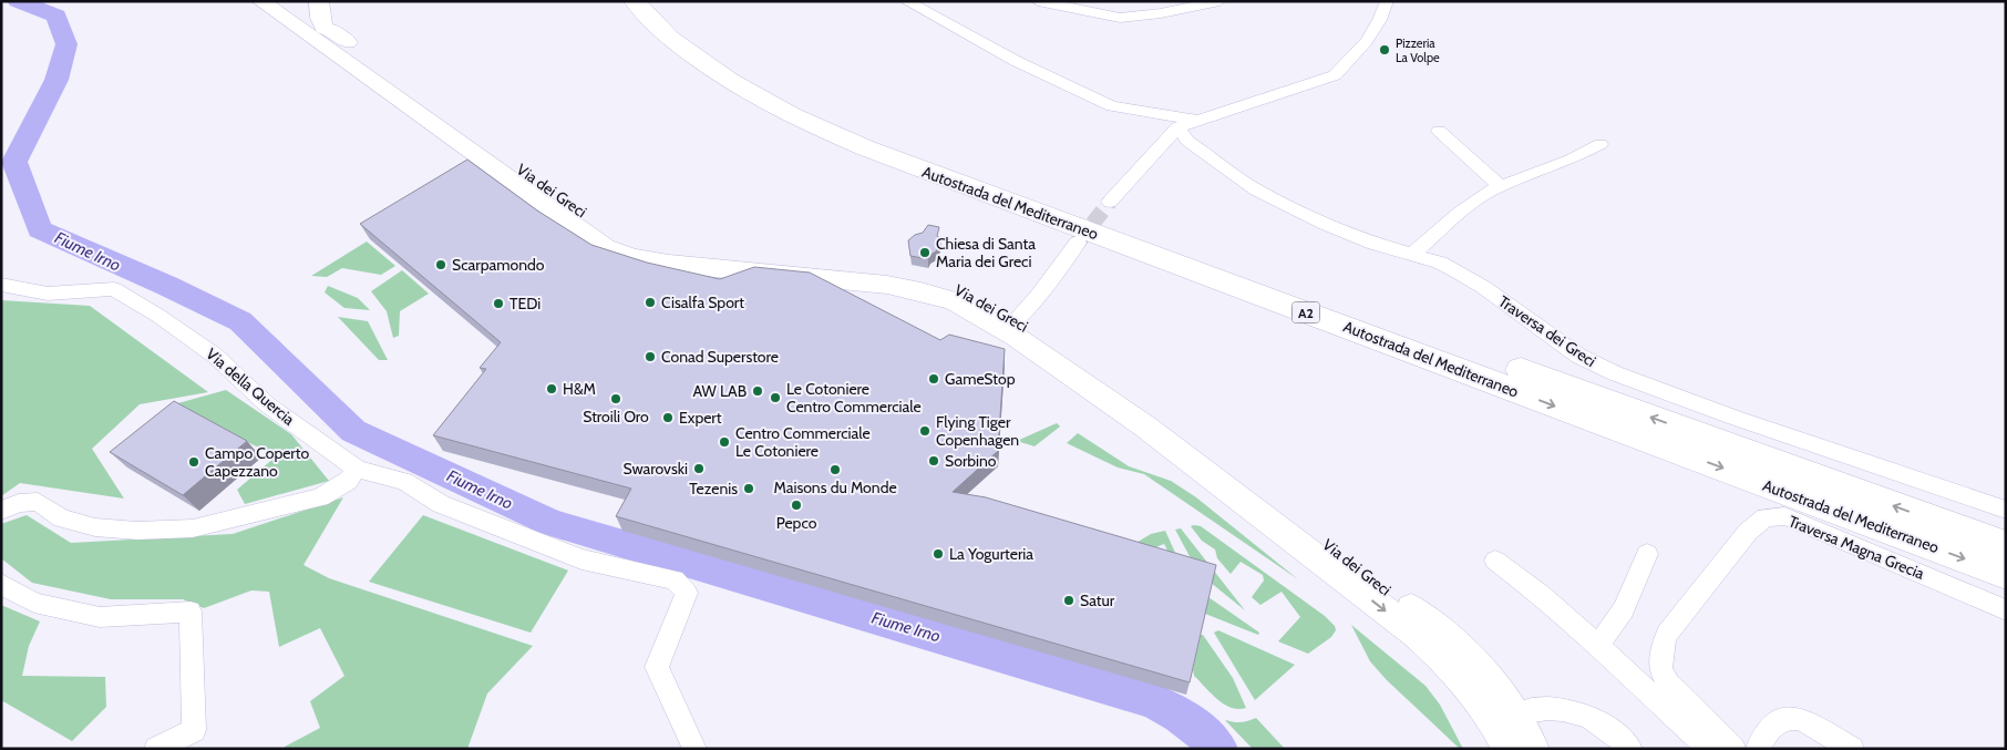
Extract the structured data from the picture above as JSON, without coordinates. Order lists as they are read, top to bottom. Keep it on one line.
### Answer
{"streets":{"highway":["Autostrada del Mediterraneo","A2"],"main road":["Via dei Greci"],"street":["Traversa dei Greci","Via della Quercia","Traversa Magna Grecia"]},"water":["Fiume Irno"],"places":["Pizzeria La Volpe","Chiesa di Santa Maria dei Greci","Scarpamondo","Cisalfa Sport","TEDi","Conad Superstore","GameStop","H&M","AW LAB","Le Cotoniere Centro Commerciale","Stroili Oro","Expert","Flying Tiger Copenhagen","Centro Commerciale Le Cotoniere","Sorbino","Campo Coperto Capezzano","Swarovski","Maisons du Monde","Tezenis","Pepco","La Yogurteria","Satur"]}
